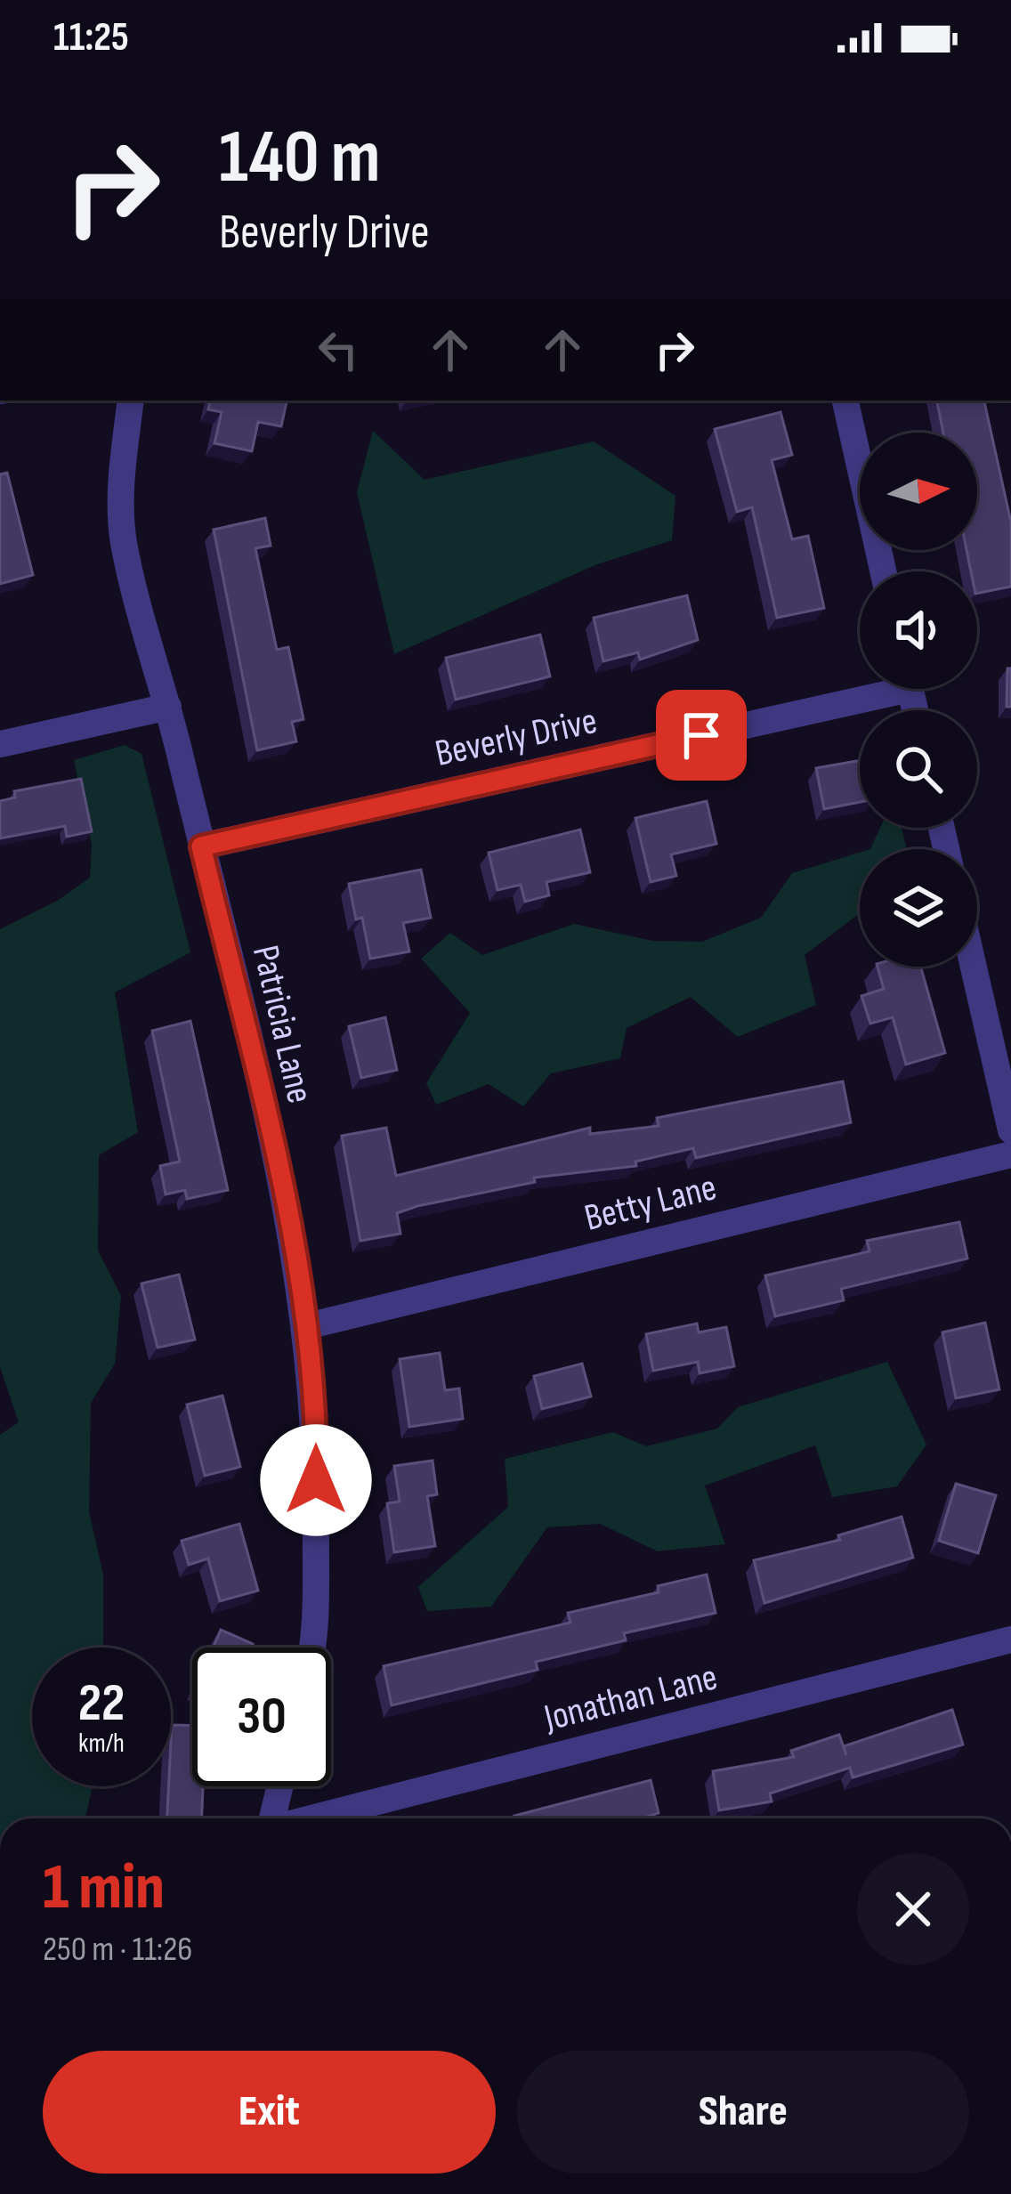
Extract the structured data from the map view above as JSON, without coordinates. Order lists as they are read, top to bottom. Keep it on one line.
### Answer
{"streets":{"street":["Beverly Drive","Patricia Lane","Betty Lane","Jonathan Lane"]},"crossings":[["Beverly Drive","Patricia Lane"],["Patricia Lane","Betty Lane"]],"north":"right","page":{"status":"11:25","turn":["140 m","Beverly Drive"],"speed":"22 km/h","limit":"30","heading":["1 min","250 m · 11:26"],"buttons":["Exit","Share"]}}
